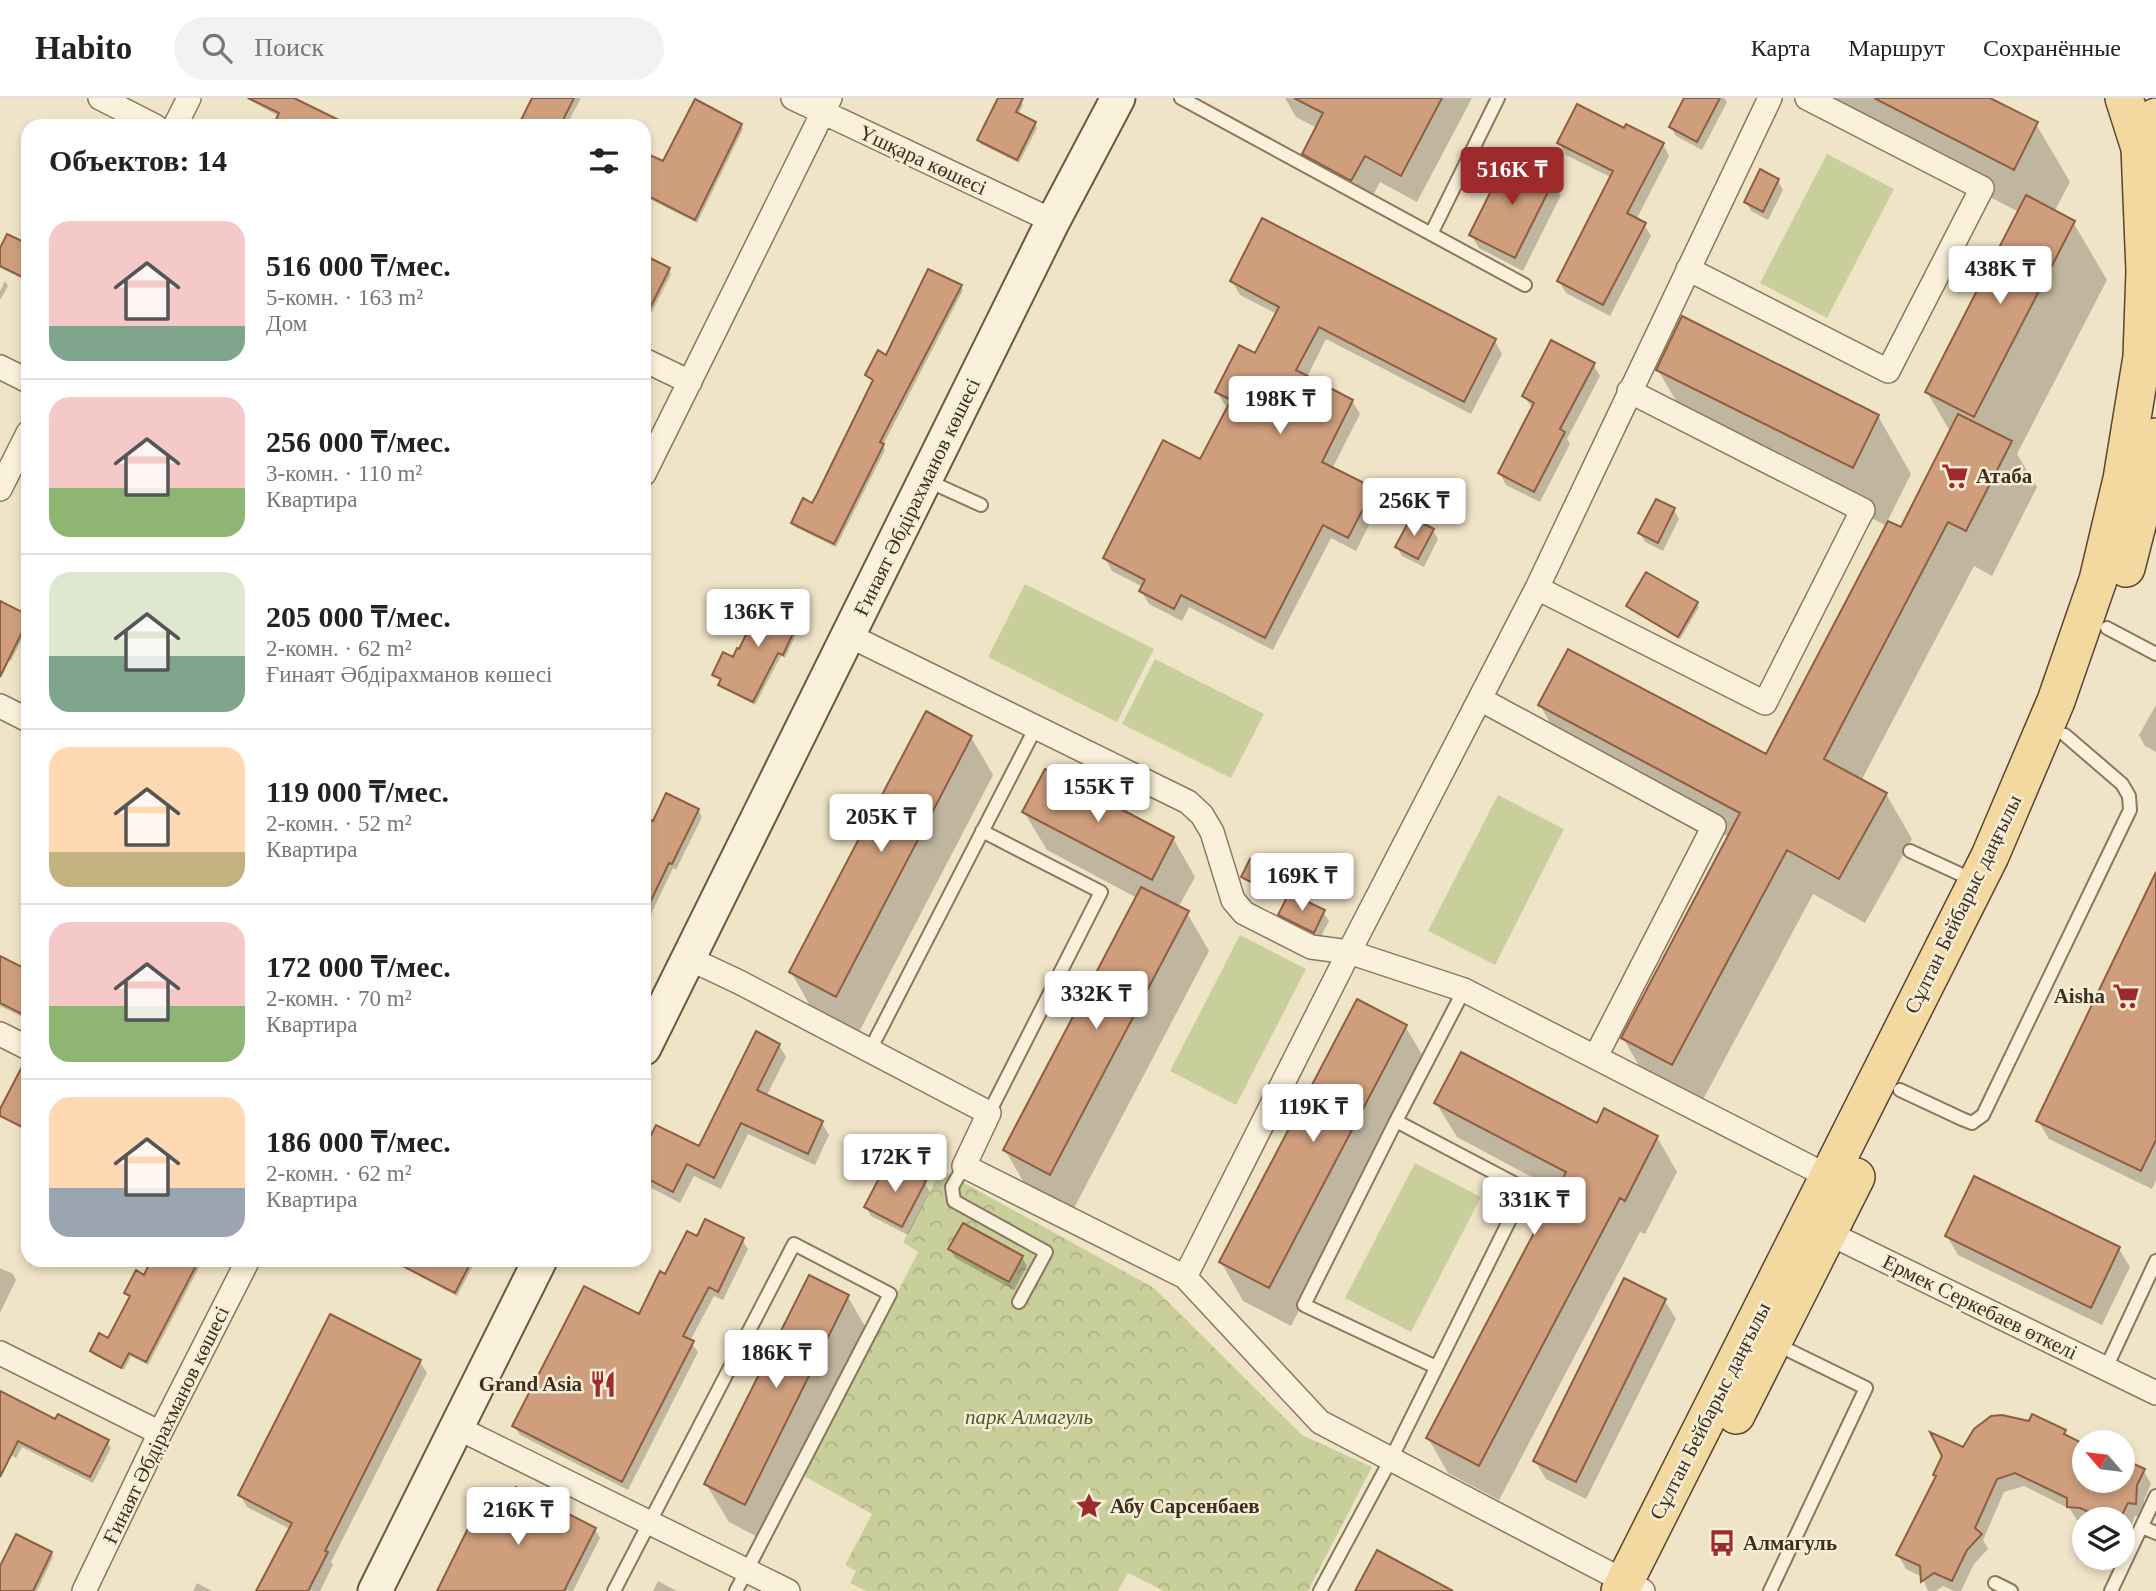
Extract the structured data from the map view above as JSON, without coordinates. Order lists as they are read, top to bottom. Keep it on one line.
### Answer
{"streets":{"main road":["Сұлтан Бейбарыс даңғылы"],"street":["Үшқара көшесі","Ғинаят Әбдірахманов көшесі","Ермек Серкебаев өткелі"]},"crossings":[["Үшқара көшесі","Ғинаят Әбдірахманов көшесі"],["Сұлтан Бейбарыс даңғылы","Ермек Серкебаев өткелі"]],"parks":["парк Алмагуль"],"places":{"supermarket":["Атаба","Aisha"],"restaurant":["Grand Asia"],"place":["Абу Сарсенбаев"],"bus stop":["Алмагуль"]},"north":"top left","page":{"header":"Habito","search":"Поиск","nav":["Карта","Маршрут","Сохранённые"],"heading":"Объектов: 14","price":["516K ₸","438K ₸","198K ₸","256K ₸","136K ₸","155K ₸","205K ₸","169K ₸","332K ₸","119K ₸","172K ₸","331K ₸","186K ₸","216K ₸"],"list":[{"name":"516 000 ₸/мес.","note":"5-комн. · 163 m² · Дом"},{"name":"256 000 ₸/мес.","note":"3-комн. · 110 m² · Квартира"},{"name":"205 000 ₸/мес.","note":"2-комн. · 62 m² · Ғинаят Әбдірахманов көшесі"},{"name":"119 000 ₸/мес.","note":"2-комн. · 52 m² · Квартира"},{"name":"172 000 ₸/мес.","note":"2-комн. · 70 m² · Квартира"},{"name":"186 000 ₸/мес.","note":"2-комн. · 62 m² · Квартира"}]}}
